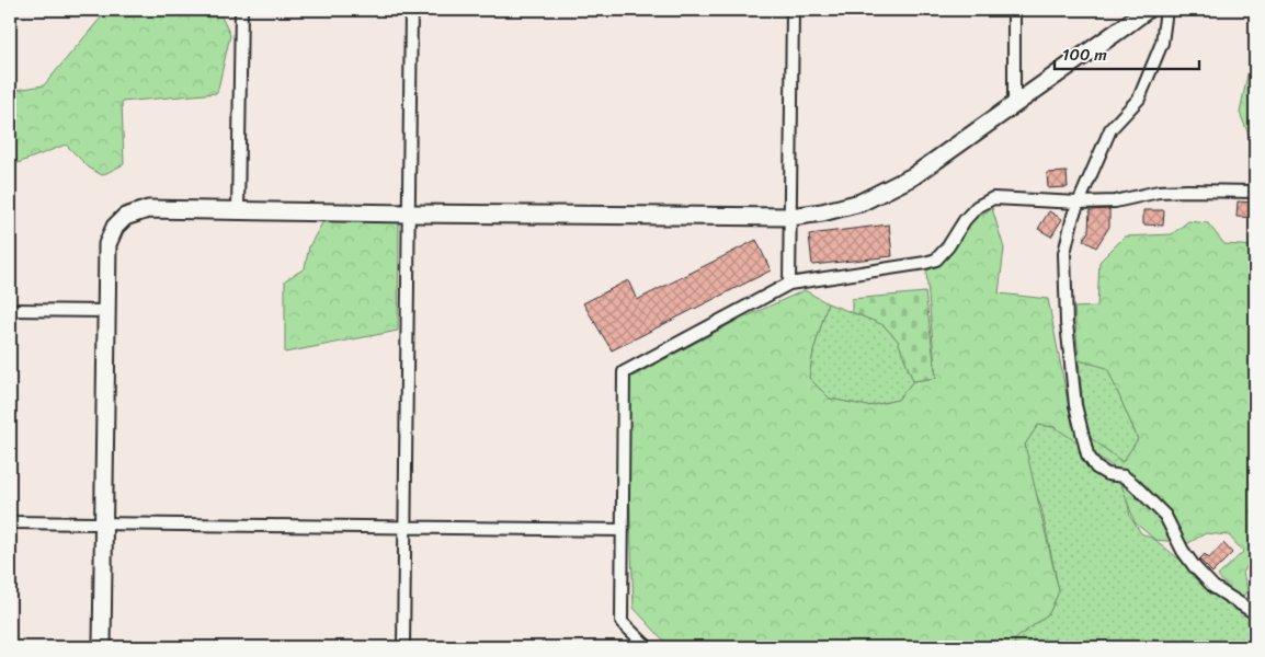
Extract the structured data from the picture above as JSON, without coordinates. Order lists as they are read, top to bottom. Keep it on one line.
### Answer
{"scale_bar":"100 m"}
